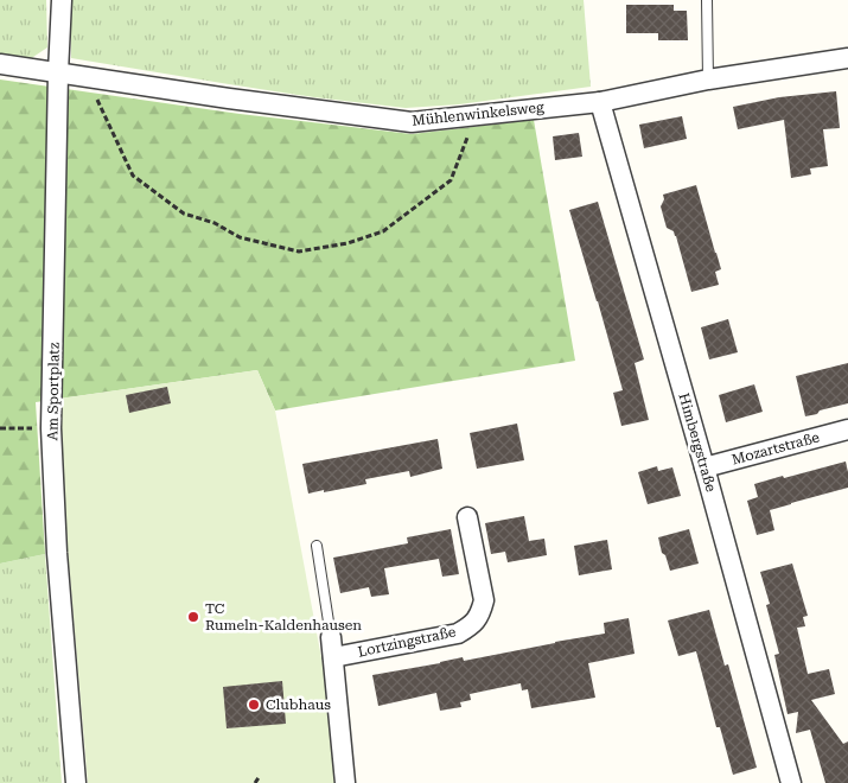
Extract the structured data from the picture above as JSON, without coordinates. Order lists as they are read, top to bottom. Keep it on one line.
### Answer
{"streets":{"street":["Mühlenwinkelsweg","Am Sportplatz","Himbergstraße","Mozartstraße","Lortzingstraße"]},"crossings":[["Mühlenwinkelsweg","Am Sportplatz"],["Mühlenwinkelsweg","Himbergstraße"],["Himbergstraße","Mozartstraße"]],"places":["TC Rumeln-Kaldenhausen","Clubhaus"]}
